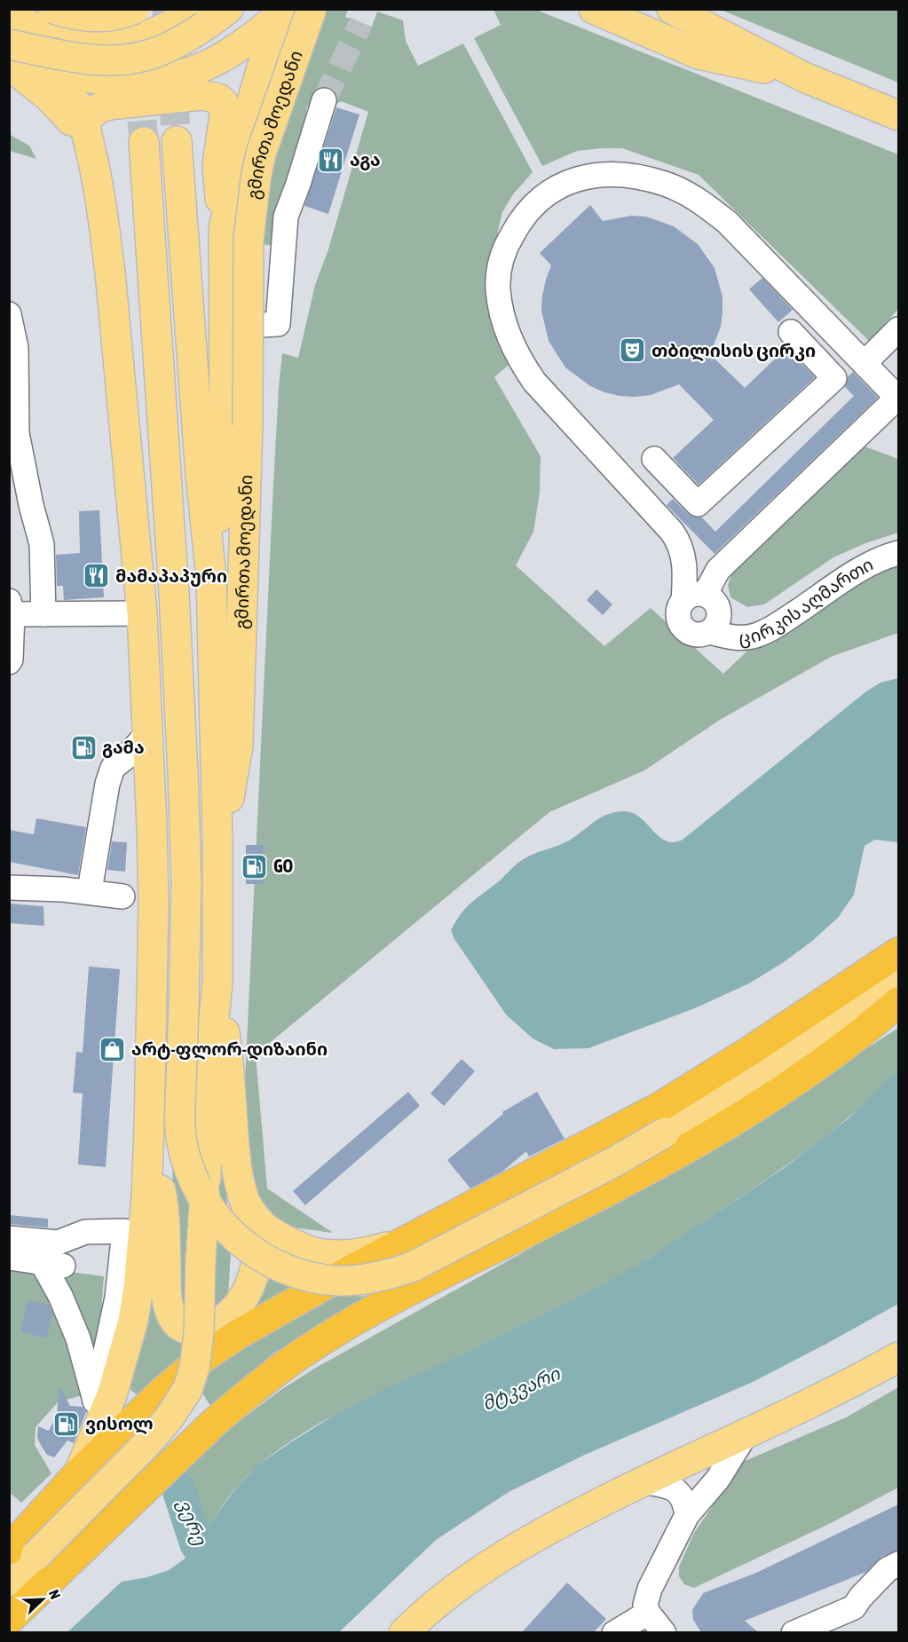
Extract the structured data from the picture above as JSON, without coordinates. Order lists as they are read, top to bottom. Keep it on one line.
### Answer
{"streets":{"main road":["გმირთა მოედანი"],"street":["ცირკის აღმართი"]},"water":["მტკვარი","ვერე"],"places":{"restaurant":["აგა","მამაპაპური"],"theatre":["თბილისის ცირკი"],"fuel station":["გამა","GO","ვისოლ"],"shop":["არტ-ფლორ-დიზაინი"]},"north":"top right"}
